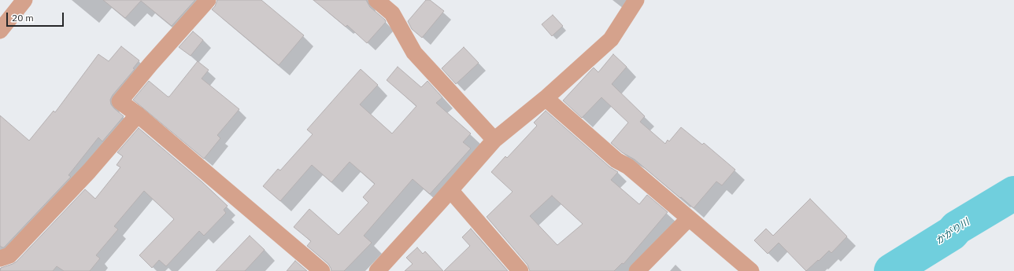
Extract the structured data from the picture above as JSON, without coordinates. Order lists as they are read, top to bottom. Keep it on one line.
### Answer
{"water":["かがり川"],"scale_bar":"20 m"}
